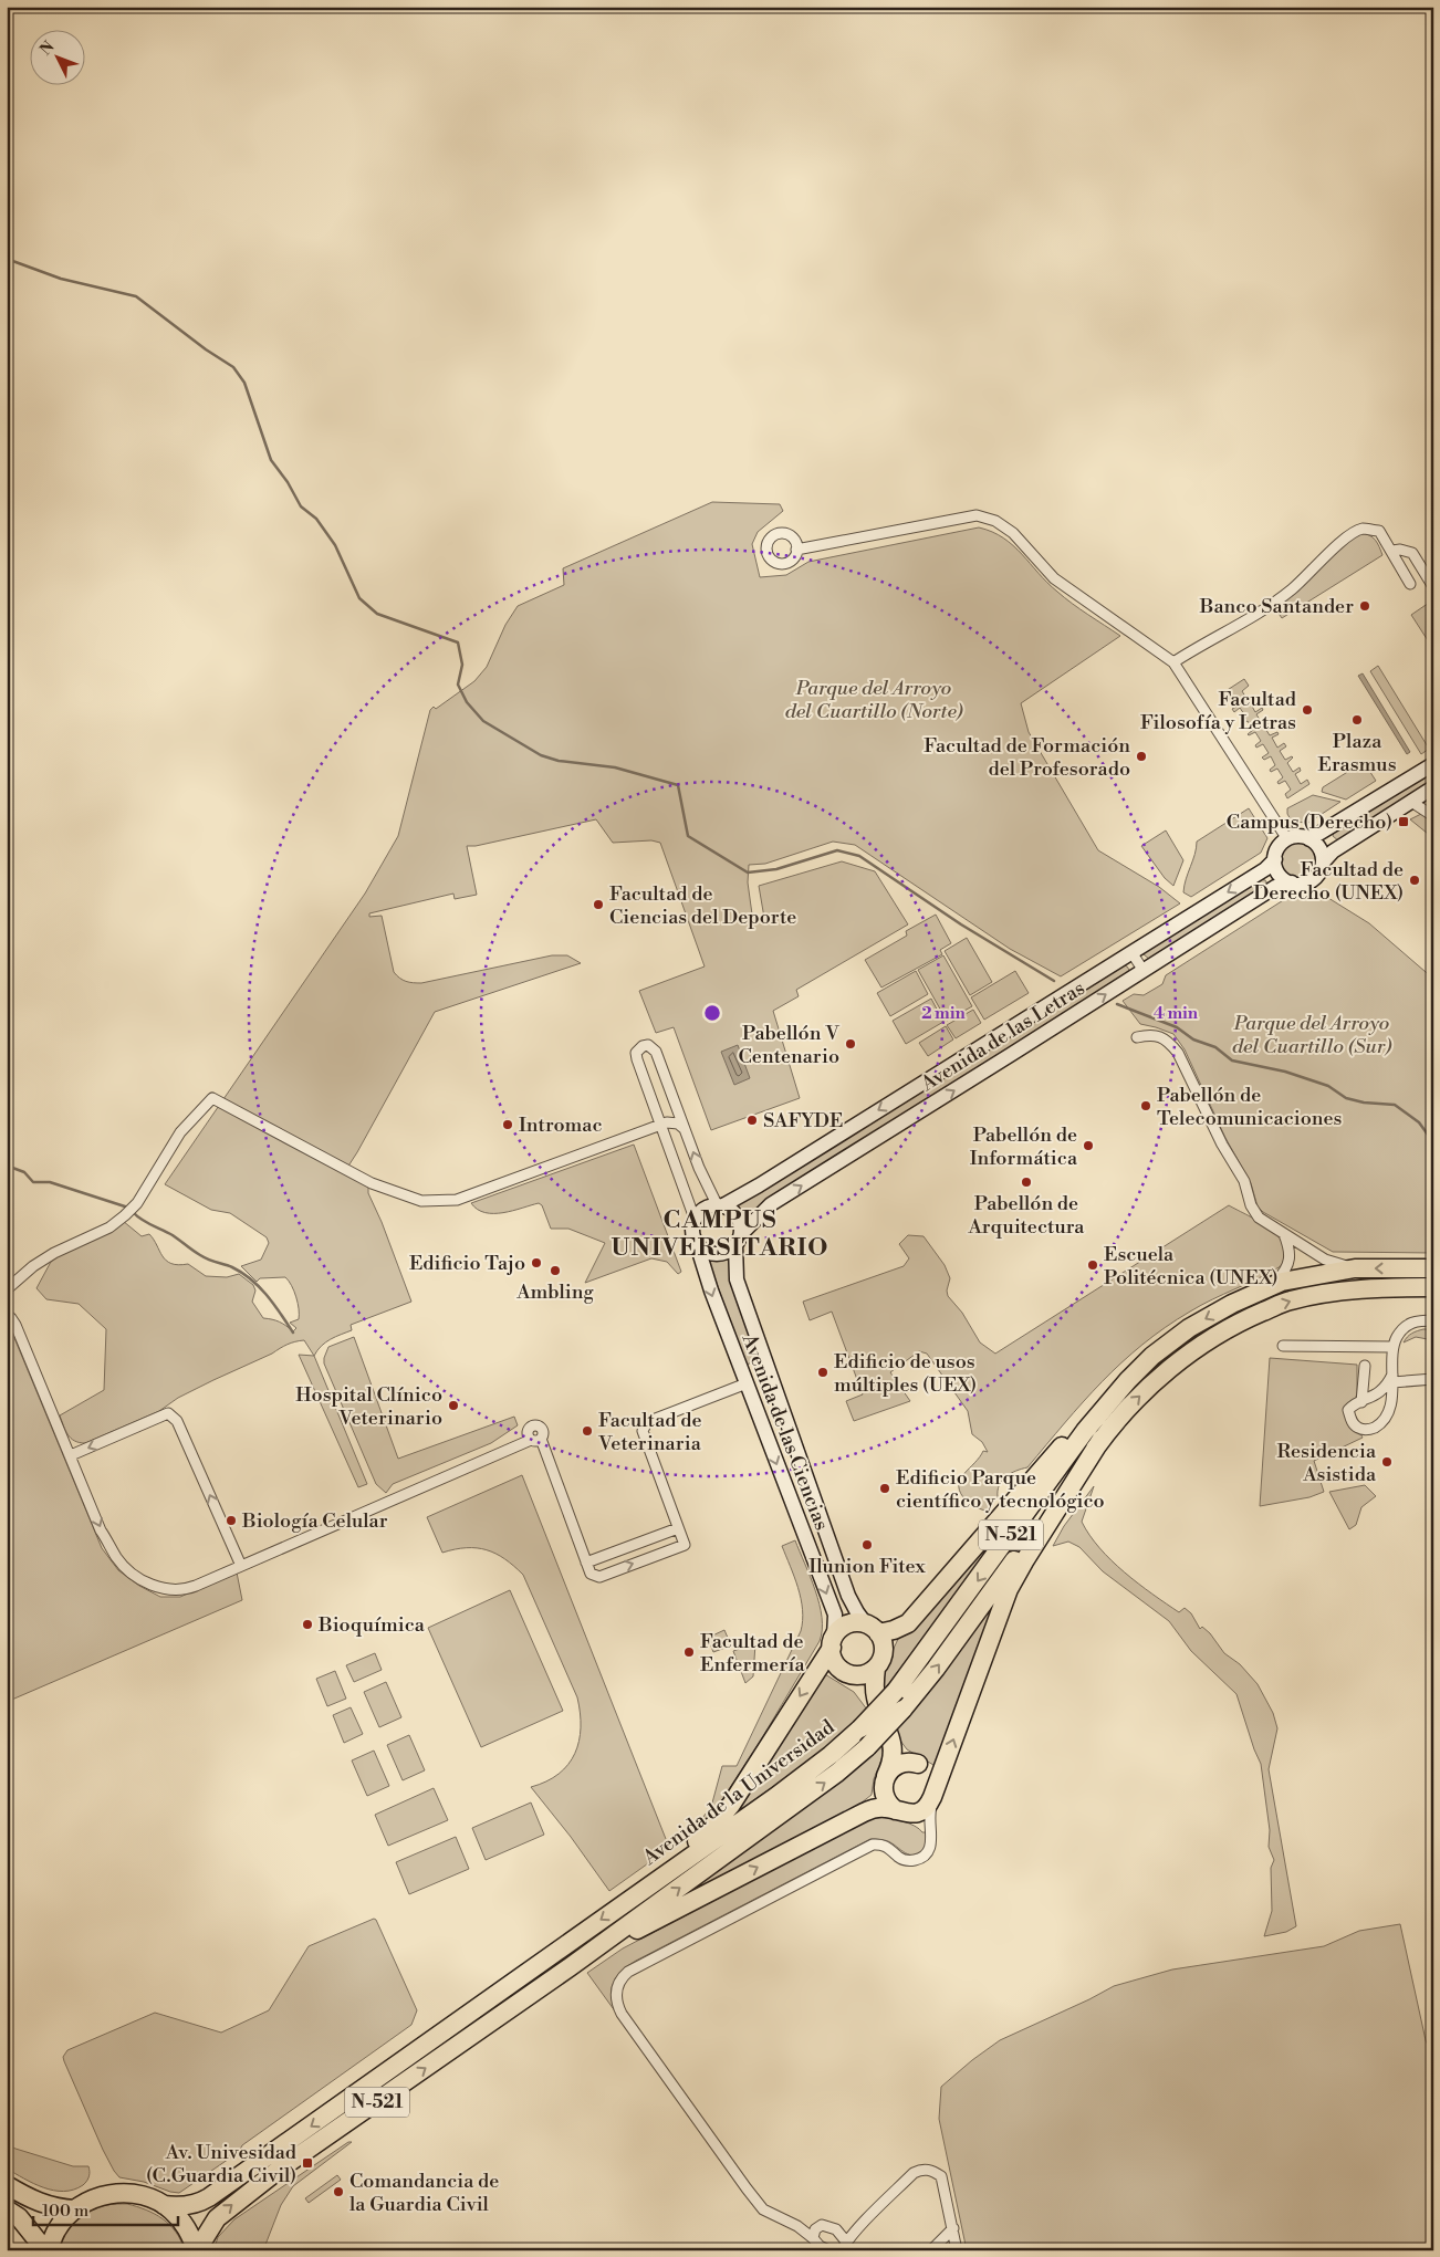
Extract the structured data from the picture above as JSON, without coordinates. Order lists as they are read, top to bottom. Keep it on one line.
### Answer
{"streets":{"highway":["N-521","Avenida de la Universidad"],"main road":["Avenida de las Letras","Avenida de las Ciencias"]},"crossings":[["Avenida de las Letras","Avenida de las Ciencias"],["N-521","Avenida de la Universidad"]],"districts":["CAMPUS UNIVERSITARIO"],"parks":["Parque del Arroyo del Cuartillo (Norte)","Parque del Arroyo del Cuartillo (Sur)"],"places":{"other":["Banco Santander","Facultad Filosofía y Letras","Plaza Erasmus","Facultad de Formación del Profesorado","Facultad de Derecho (UNEX)","Facultad de Ciencias del Deporte","Pabellón V Centenario","Pabellón de Telecomunicaciones","SAFYDE","Intromac","Pabellón de Informática","Pabellón de Arquitectura","Edificio Tajo","Escuela Politécnica (UNEX)","Ambling","Edificio de usos múltiples (UEX)","Hospital Clínico Veterinario","Facultad de Veterinaria","Residencia Asistida","Edificio Parque científico y tecnológico","Biología Celular","Ilunion Fitex","Bioquímica","Facultad de Enfermería","Comandancia de la Guardia Civil"],"transit":["Campus (Derecho)","Av. Univesidad (C.Guardia Civil)"]},"scale_bar":"100 m","north":"top left","rings":["2 min","4 min"]}
